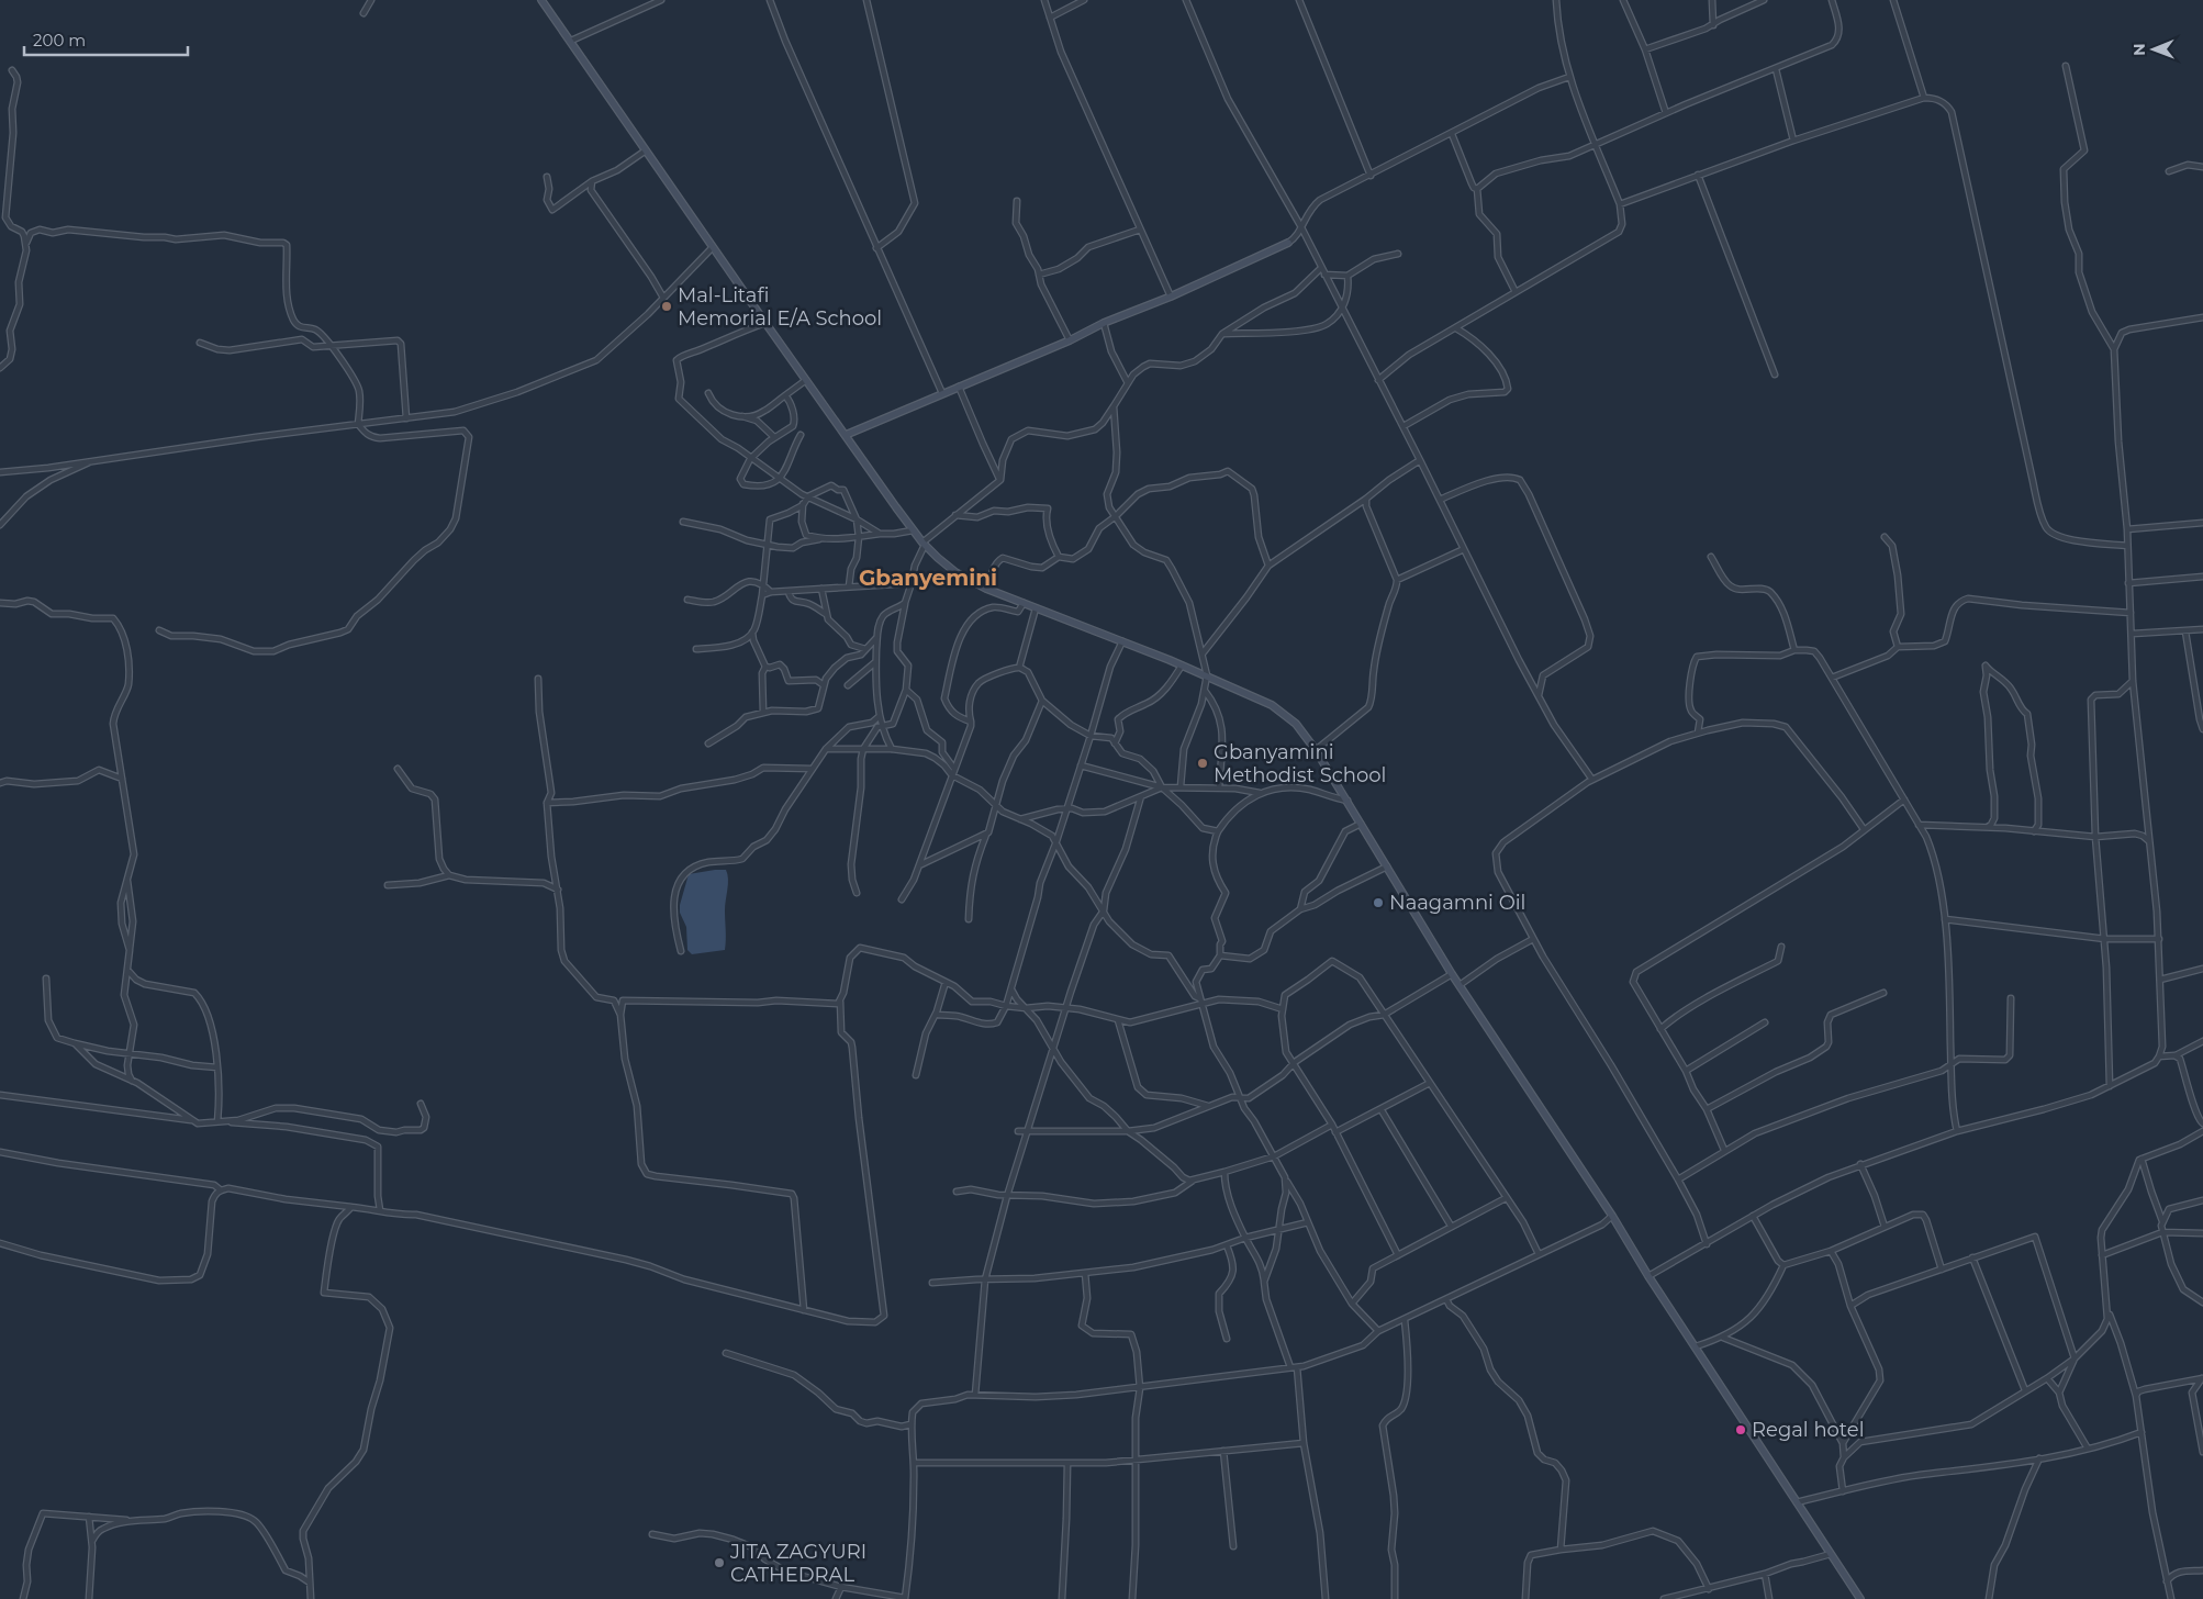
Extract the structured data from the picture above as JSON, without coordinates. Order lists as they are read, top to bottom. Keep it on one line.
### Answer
{"districts":["Gbanyemini"],"places":["Mal-Litafi Memorial E/A School","Gbanyamini Methodist School","Naagamni Oil","Regal hotel","JITA ZAGYURI CATHEDRAL"],"scale_bar":"200 m","north":"left"}
